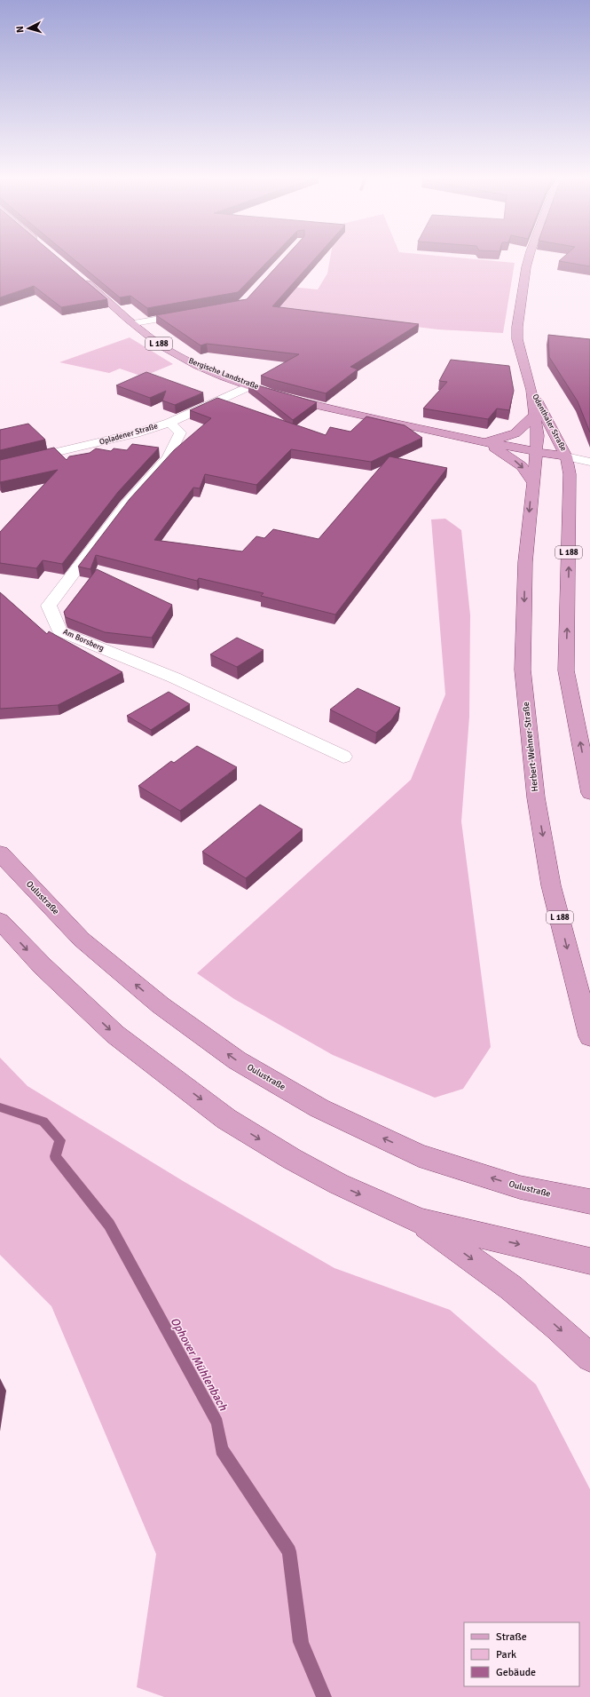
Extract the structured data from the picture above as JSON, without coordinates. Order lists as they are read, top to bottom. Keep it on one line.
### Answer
{"streets":{"main road":["L 188","Bergische Landstraße","Odenthaler Straße","Herbert-Wehner-Straße","Oulustraße"],"street":["Opladener Straße","Am Borsberg"]},"crossings":[["L 188","Bergische Landstraße"],["L 188","Odenthaler Straße"],["L 188","Herbert-Wehner-Straße"],["Bergische Landstraße","Odenthaler Straße"],["Bergische Landstraße","Opladener Straße"],["Bergische Landstraße","Herbert-Wehner-Straße"],["Odenthaler Straße","Herbert-Wehner-Straße"],["Opladener Straße","Am Borsberg"]],"water":["Ophover Mühlenbach"],"legend":["Straße","Park","Gebäude"],"north":"left"}
